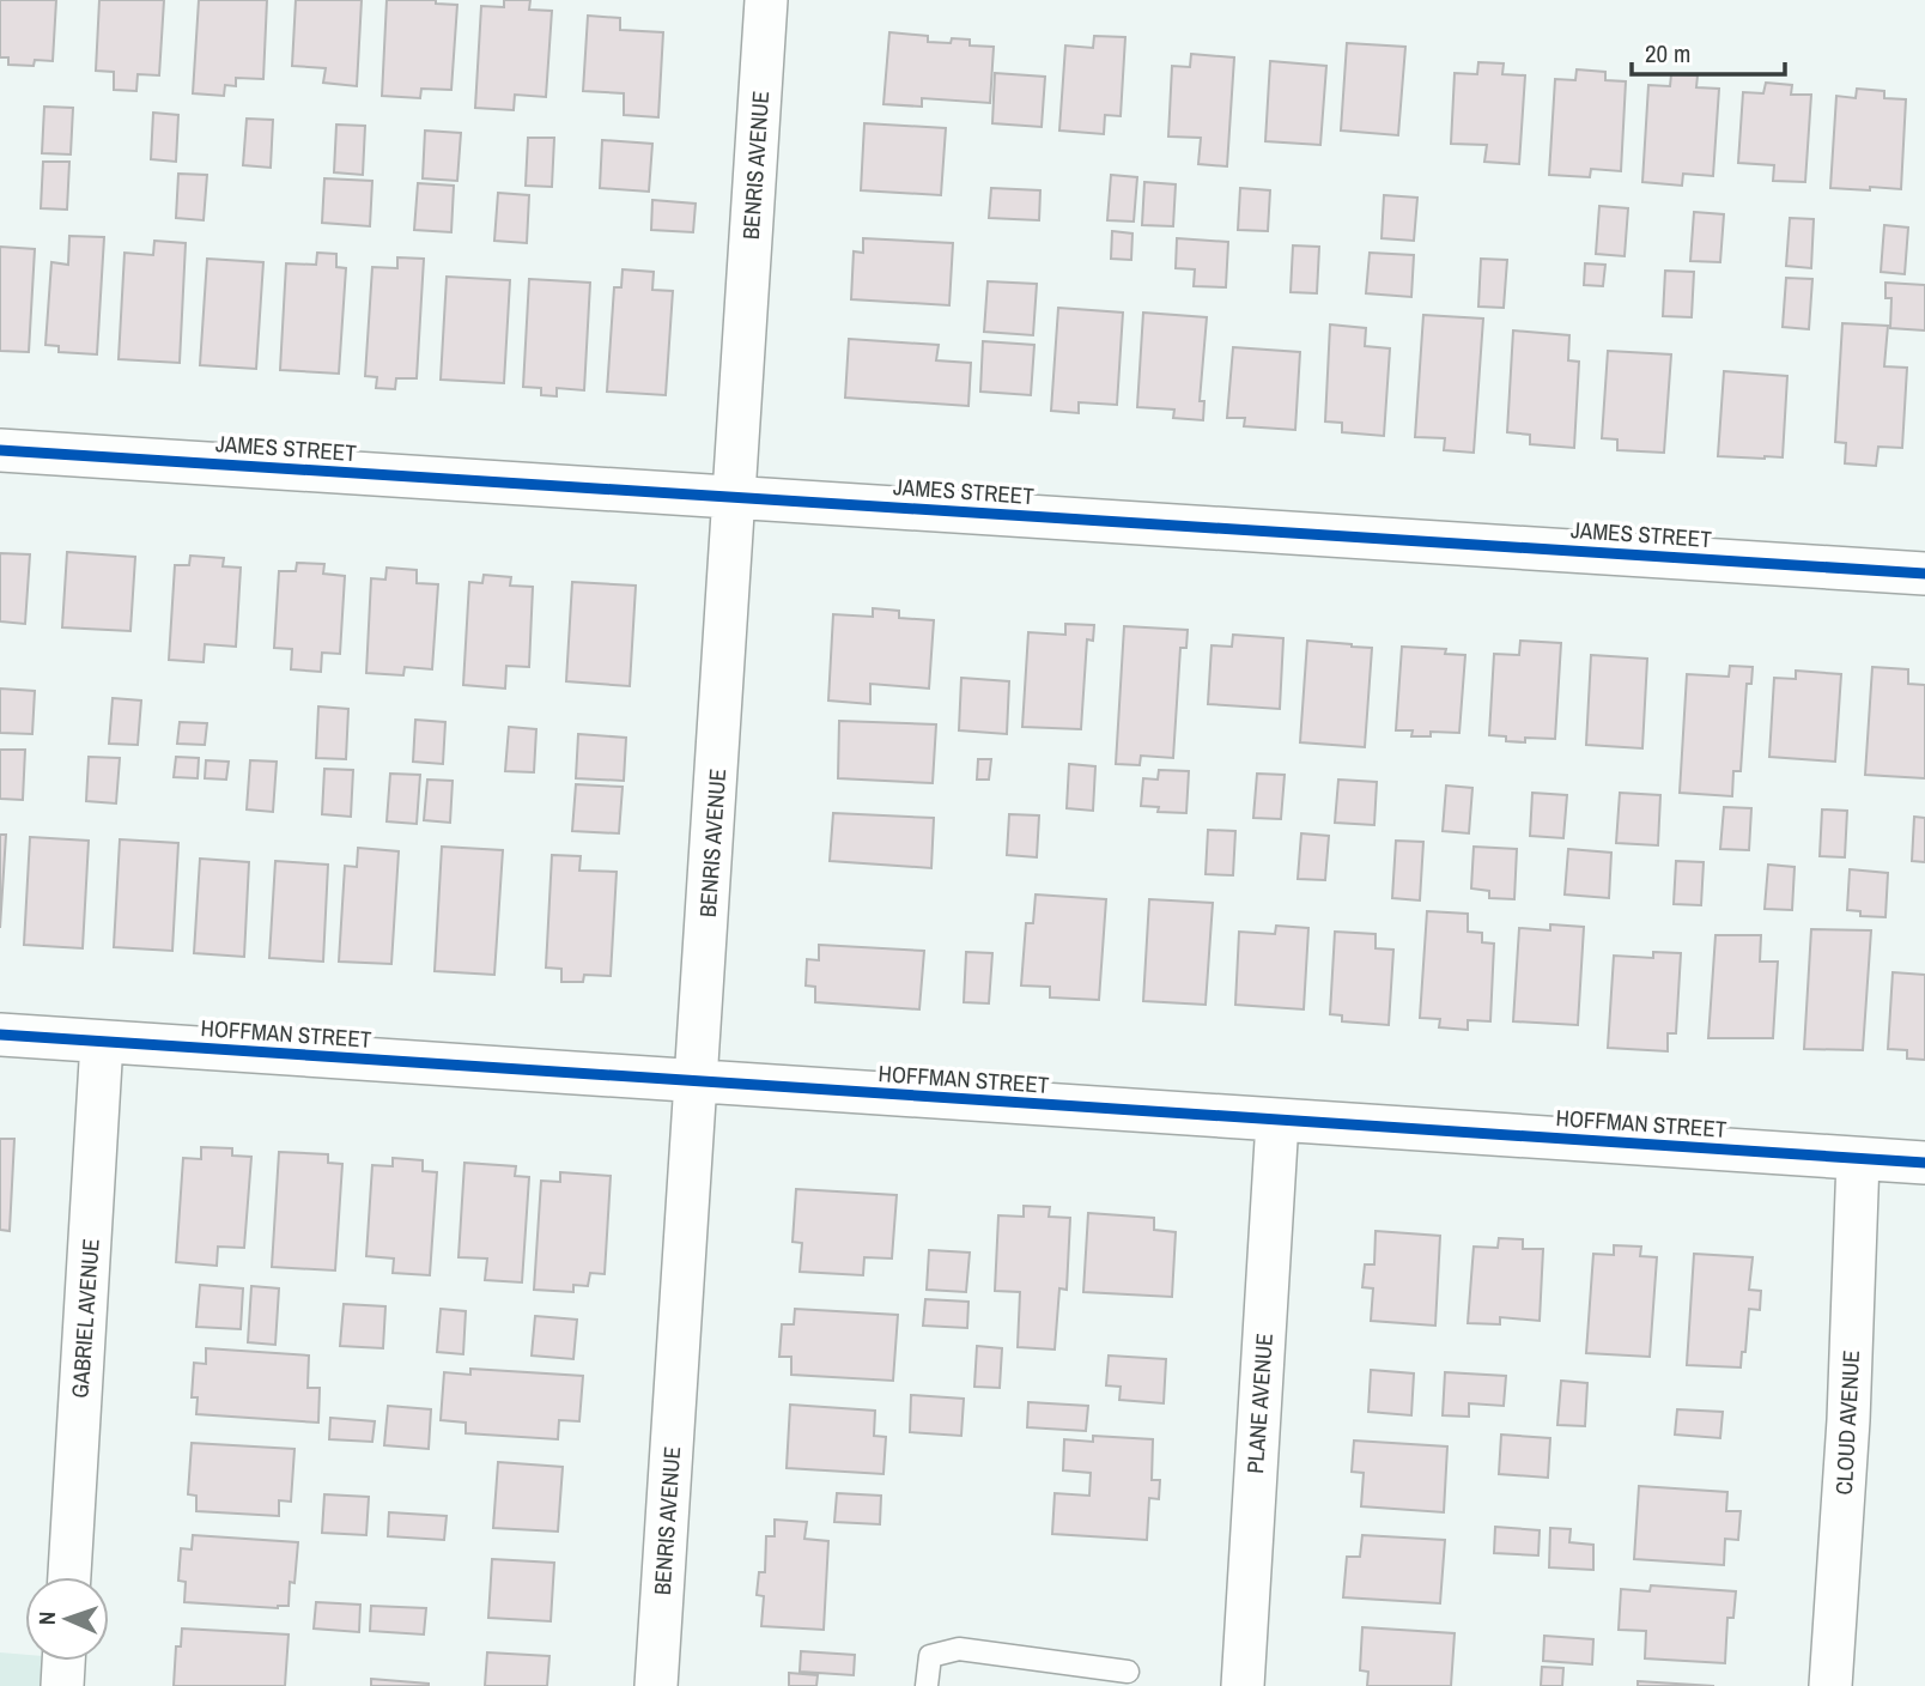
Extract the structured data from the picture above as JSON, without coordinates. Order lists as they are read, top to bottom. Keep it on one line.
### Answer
{"streets":{"street":["BENRIS AVENUE","JAMES STREET","HOFFMAN STREET","GABRIEL AVENUE","PLANE AVENUE","CLOUD AVENUE"]},"crossings":[["BENRIS AVENUE","JAMES STREET"],["BENRIS AVENUE","HOFFMAN STREET"],["HOFFMAN STREET","GABRIEL AVENUE"],["HOFFMAN STREET","PLANE AVENUE"],["HOFFMAN STREET","CLOUD AVENUE"]],"scale_bar":"20 m","north":"left"}
